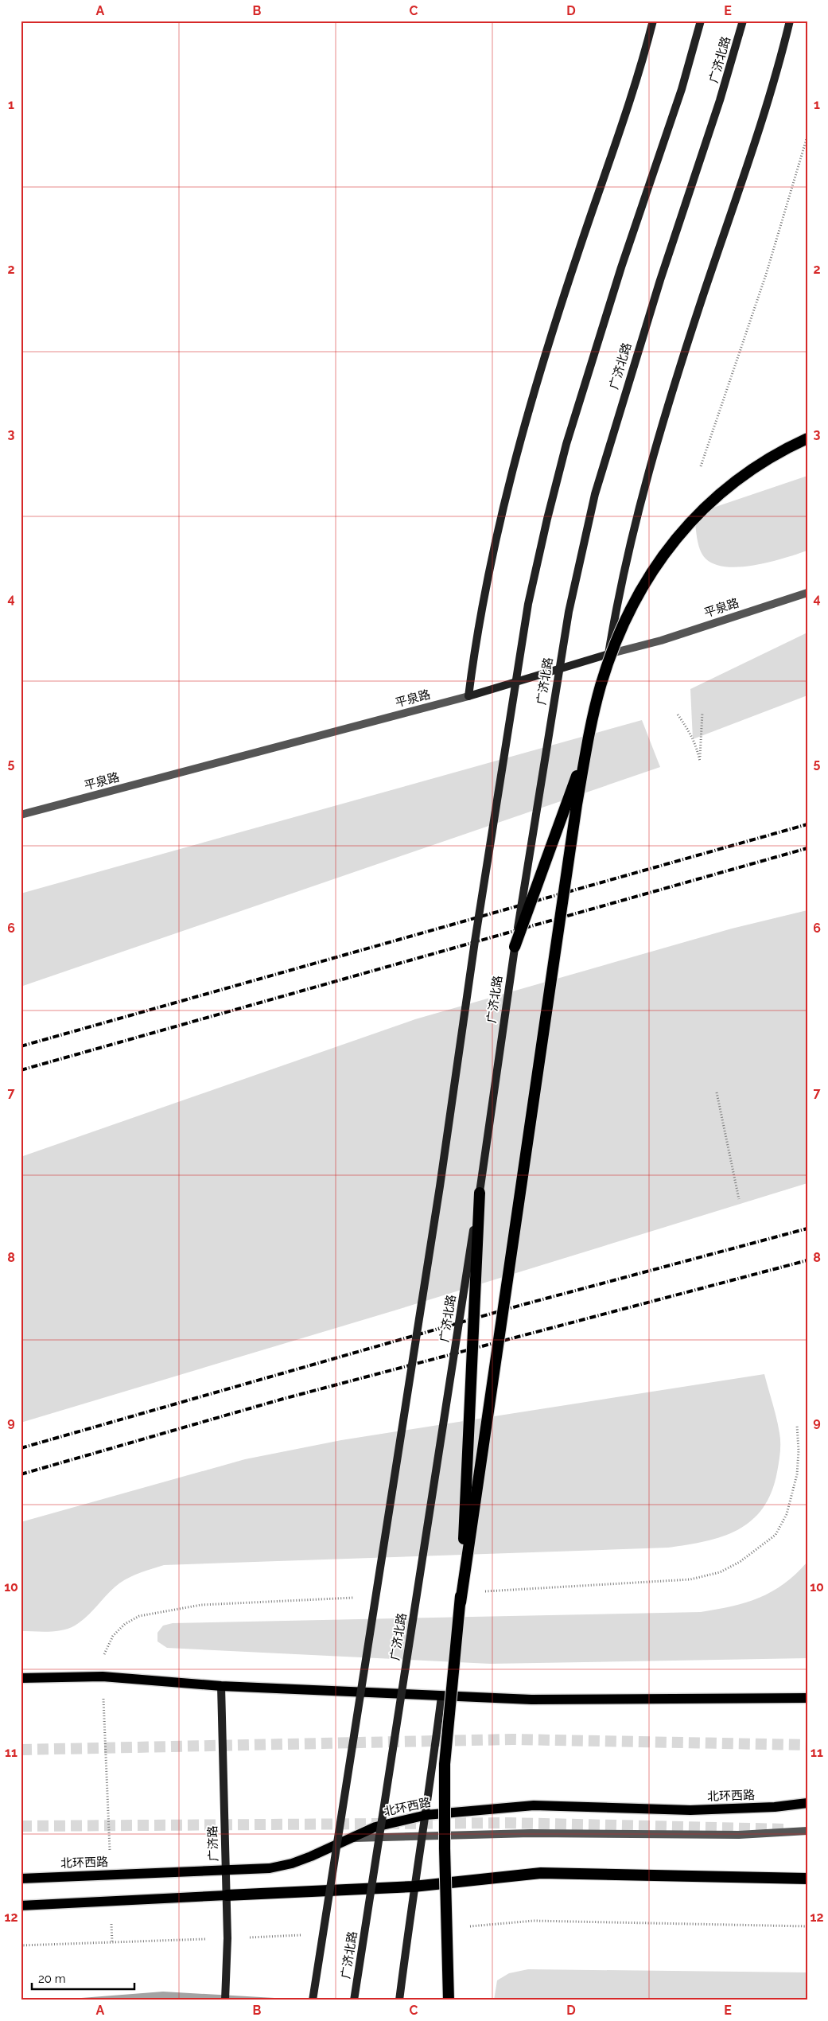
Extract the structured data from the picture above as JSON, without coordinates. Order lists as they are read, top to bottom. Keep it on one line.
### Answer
{"streets":{"main road":["广济北路","平泉路","北环西路","广济路"]},"crossings":[["北环西路","广济路"]],"scale_bar":"20 m","grid":{"columns":["A","B","C","D","E"],"rows":["1","2","3","4","5","6","7","8","9","10","11","12"]}}
